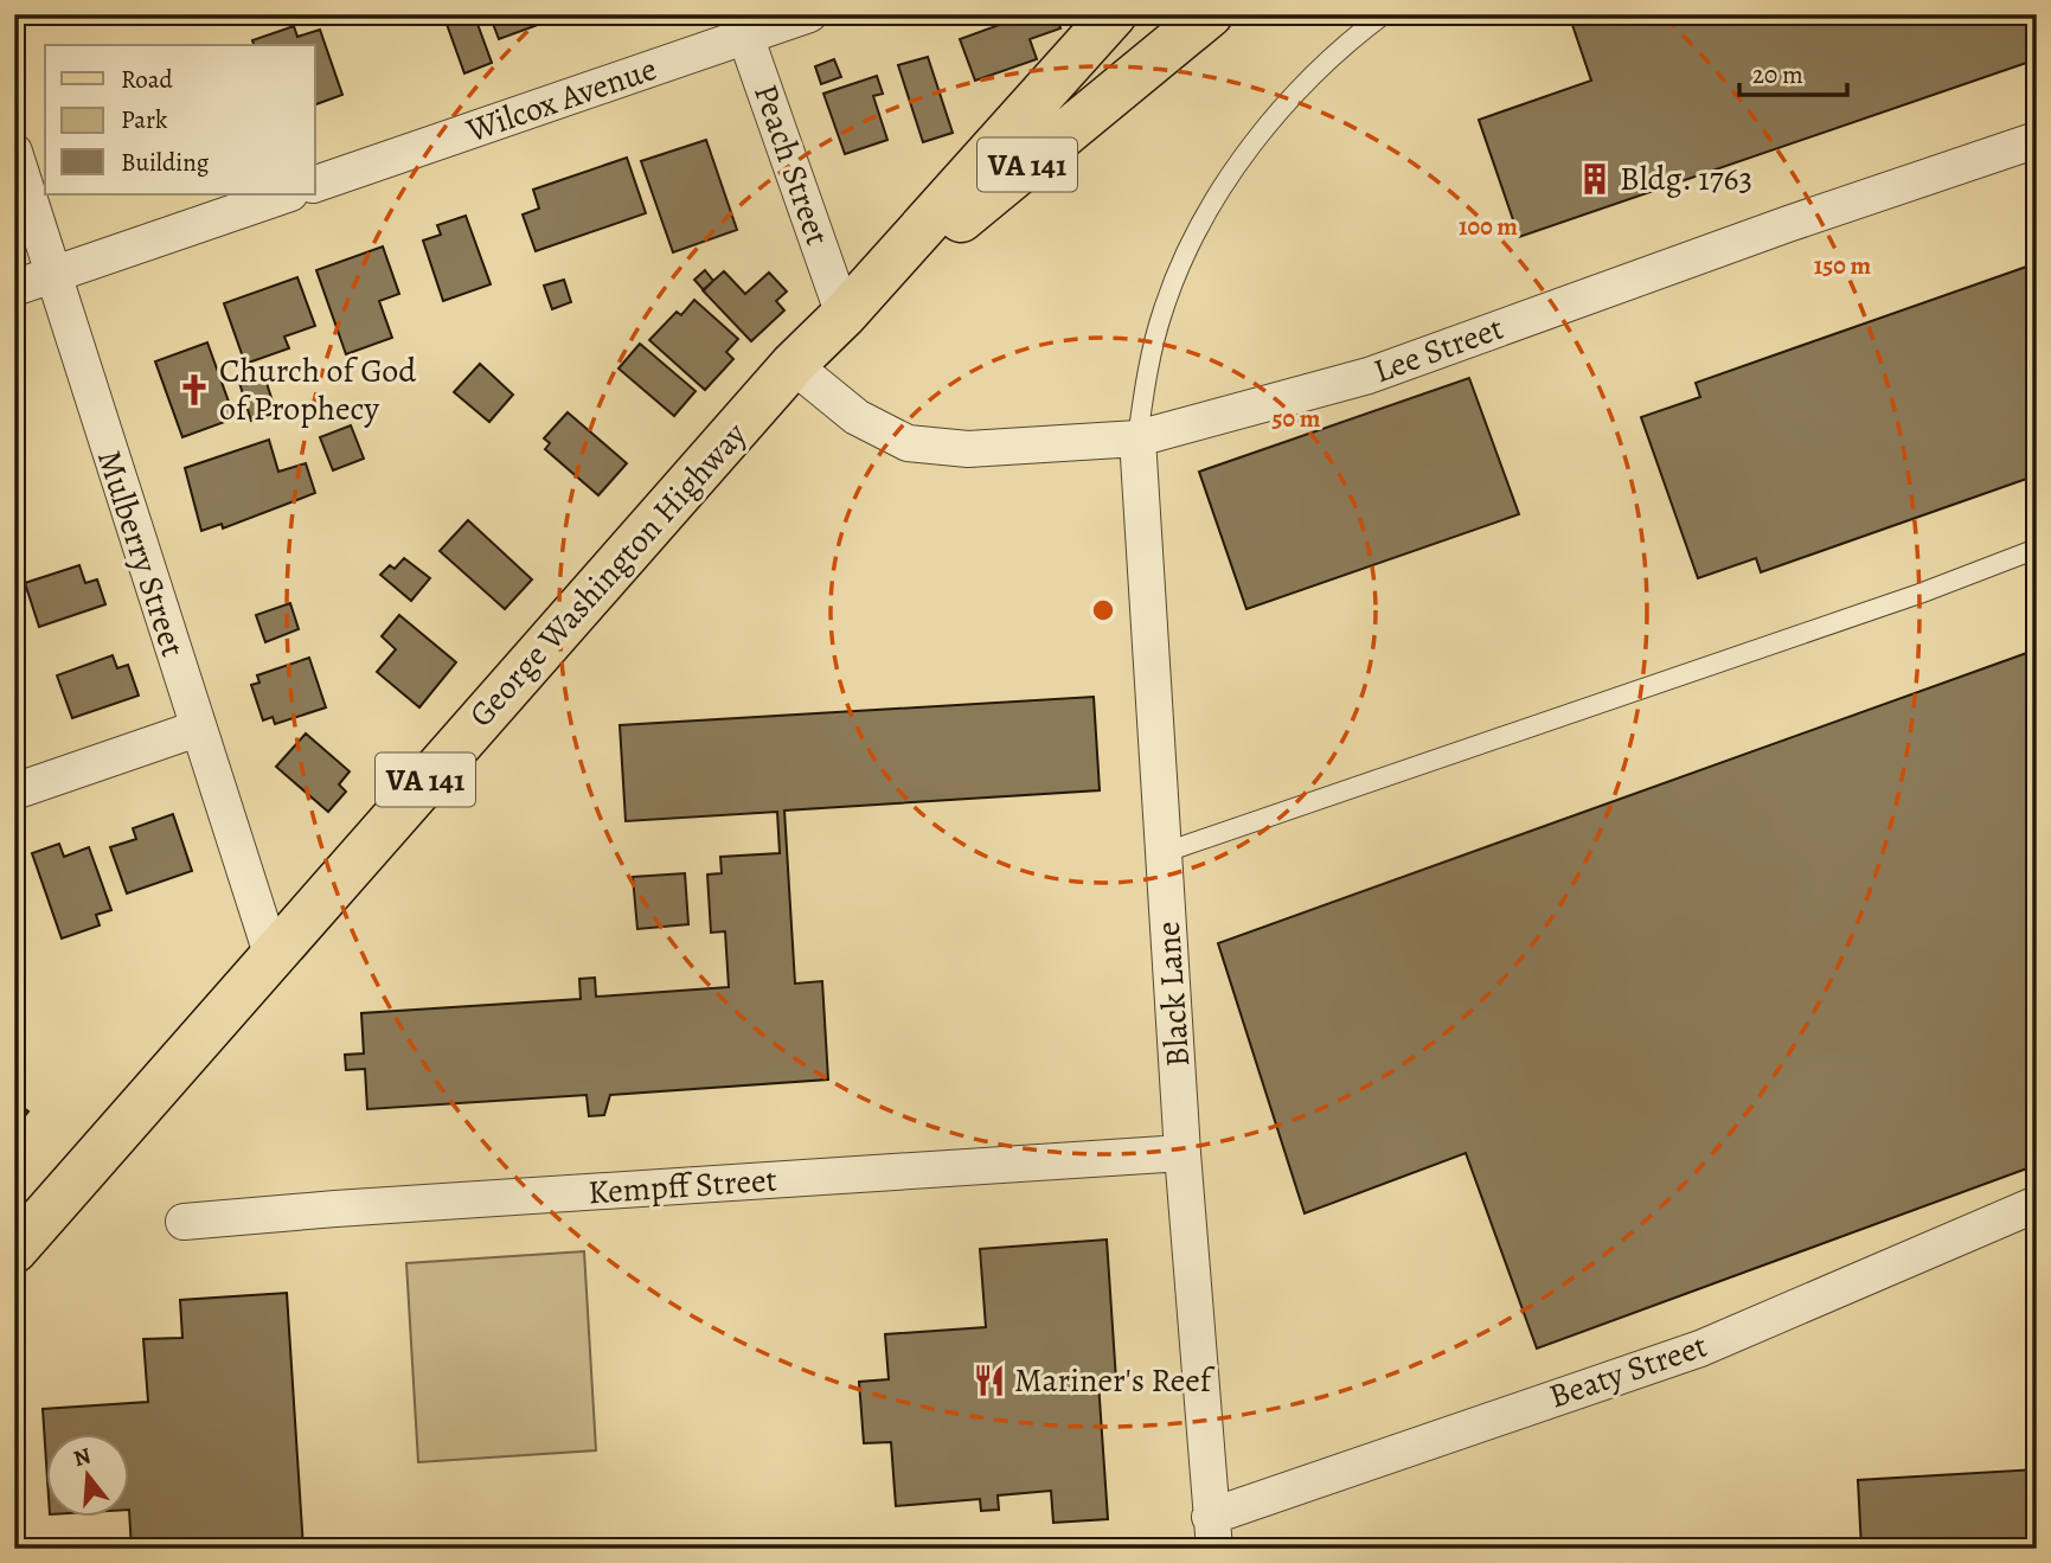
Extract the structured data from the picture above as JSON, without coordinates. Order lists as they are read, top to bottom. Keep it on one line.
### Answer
{"streets":{"main road":["VA 141","George Washington Highway"],"street":["Wilcox Avenue","Peach Street","Lee Street","Mulberry Street","Black Lane","Kempff Street","Beaty Street"]},"crossings":[["Wilcox Avenue","Peach Street"],["Peach Street","George Washington Highway"],["Lee Street","George Washington Highway"],["Lee Street","Black Lane"],["Mulberry Street","George Washington Highway"],["Black Lane","Kempff Street"],["Black Lane","Beaty Street"]],"places":{"building":["Bldg. 1763"],"church":["Church of God of Prophecy"],"restaurant":["Mariner's Reef"]},"legend":["Road","Park","Building"],"scale_bar":"20 m","north":"top","rings":["100 m","150 m","50 m"]}
